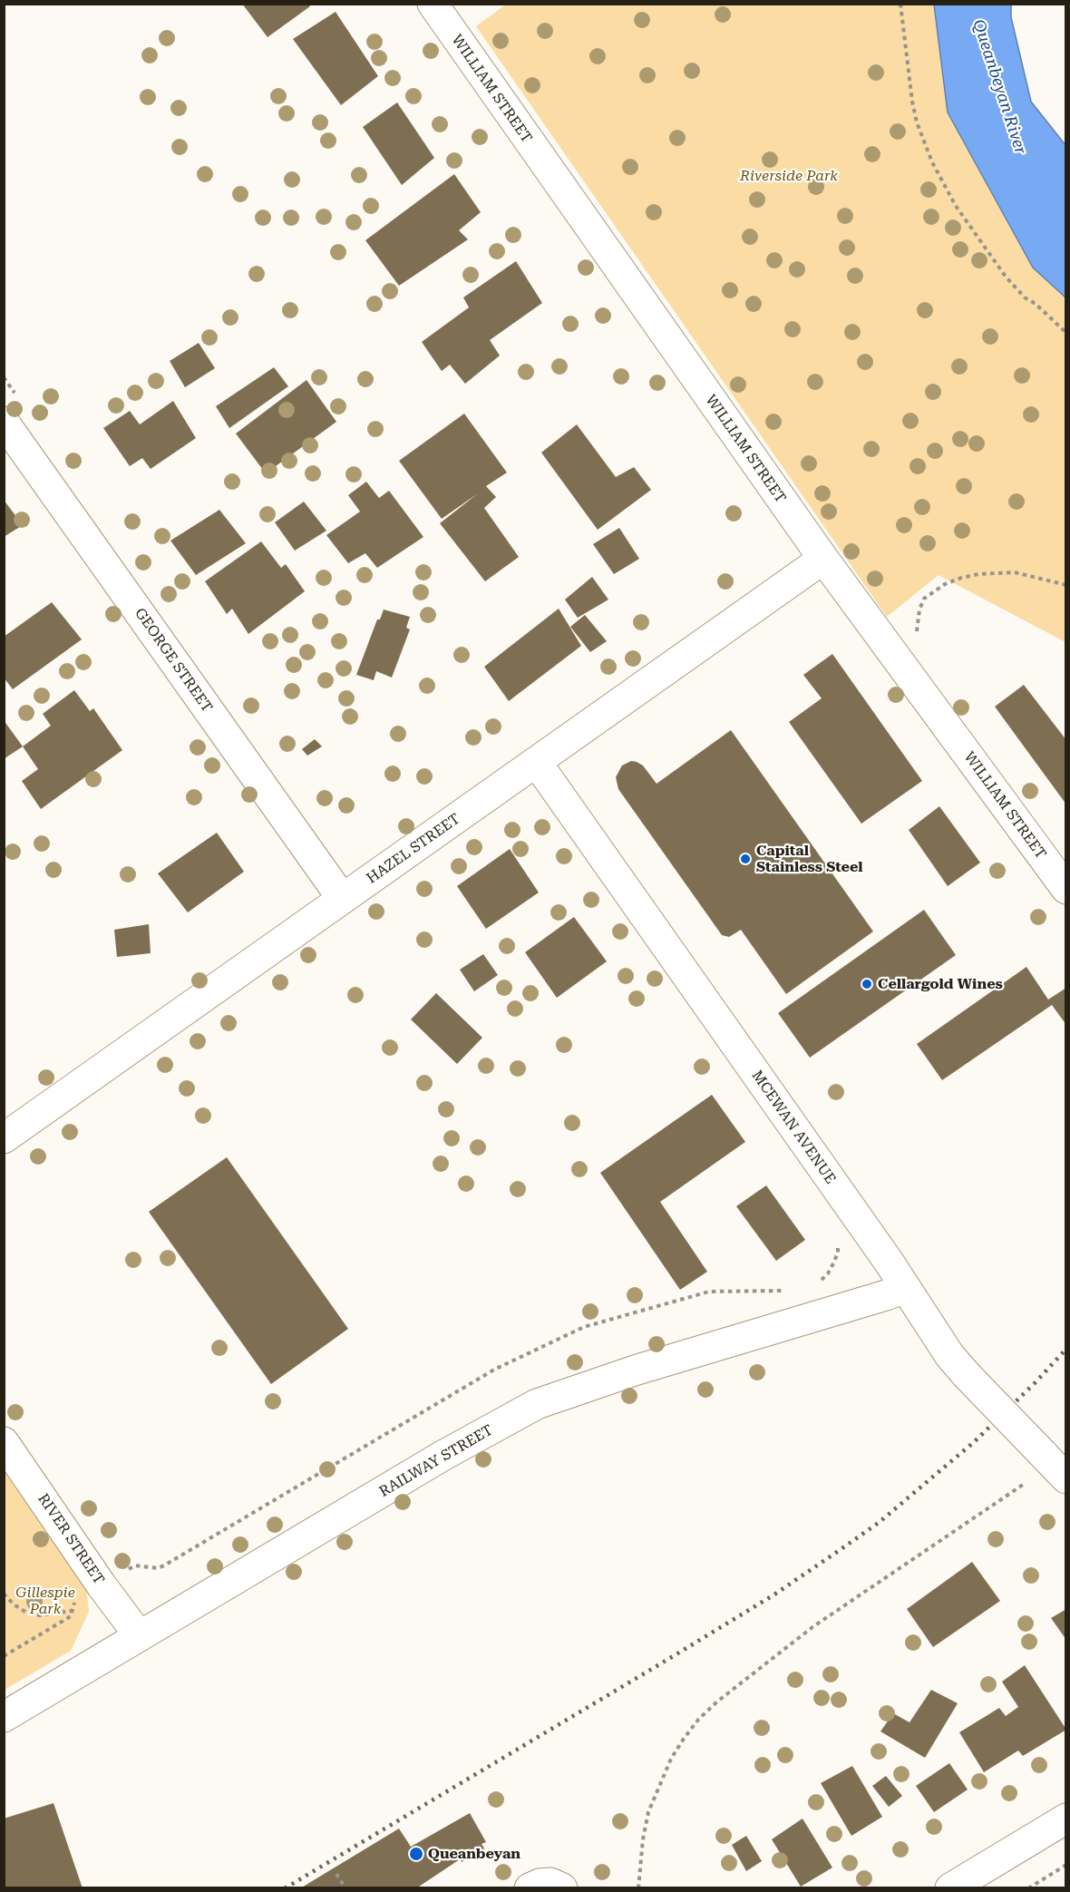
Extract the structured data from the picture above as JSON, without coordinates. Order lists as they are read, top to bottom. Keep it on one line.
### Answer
{"streets":{"street":["WILLIAM STREET","GEORGE STREET","HAZEL STREET","MCEWAN AVENUE","RAILWAY STREET","RIVER STREET"]},"crossings":[["WILLIAM STREET","HAZEL STREET"],["GEORGE STREET","HAZEL STREET"],["HAZEL STREET","MCEWAN AVENUE"],["MCEWAN AVENUE","RAILWAY STREET"],["RAILWAY STREET","RIVER STREET"]],"water":["Queanbeyan River"],"parks":["Riverside Park","Gillespie Park"],"places":["Capital Stainless Steel","Cellargold Wines","Queanbeyan"]}
